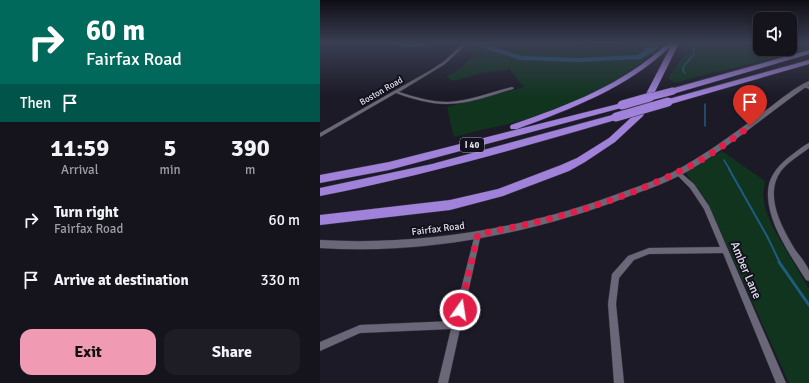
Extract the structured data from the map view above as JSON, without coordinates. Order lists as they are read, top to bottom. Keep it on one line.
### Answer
{"streets":{"highway":["I 40"],"street":["Boston Road","Fairfax Road","Amber Lane"]},"crossings":[["Fairfax Road","Amber Lane"]],"page":{"turn":["60 m","Fairfax Road"],"then":"Then","eta":["11:59","Arrival","5","min","390","m"],"list":[{"name":"Turn right","note":"Fairfax Road","value":"60 m"},{"name":"Arrive at destination","value":"330 m"}],"buttons":["Exit","Share"]}}
